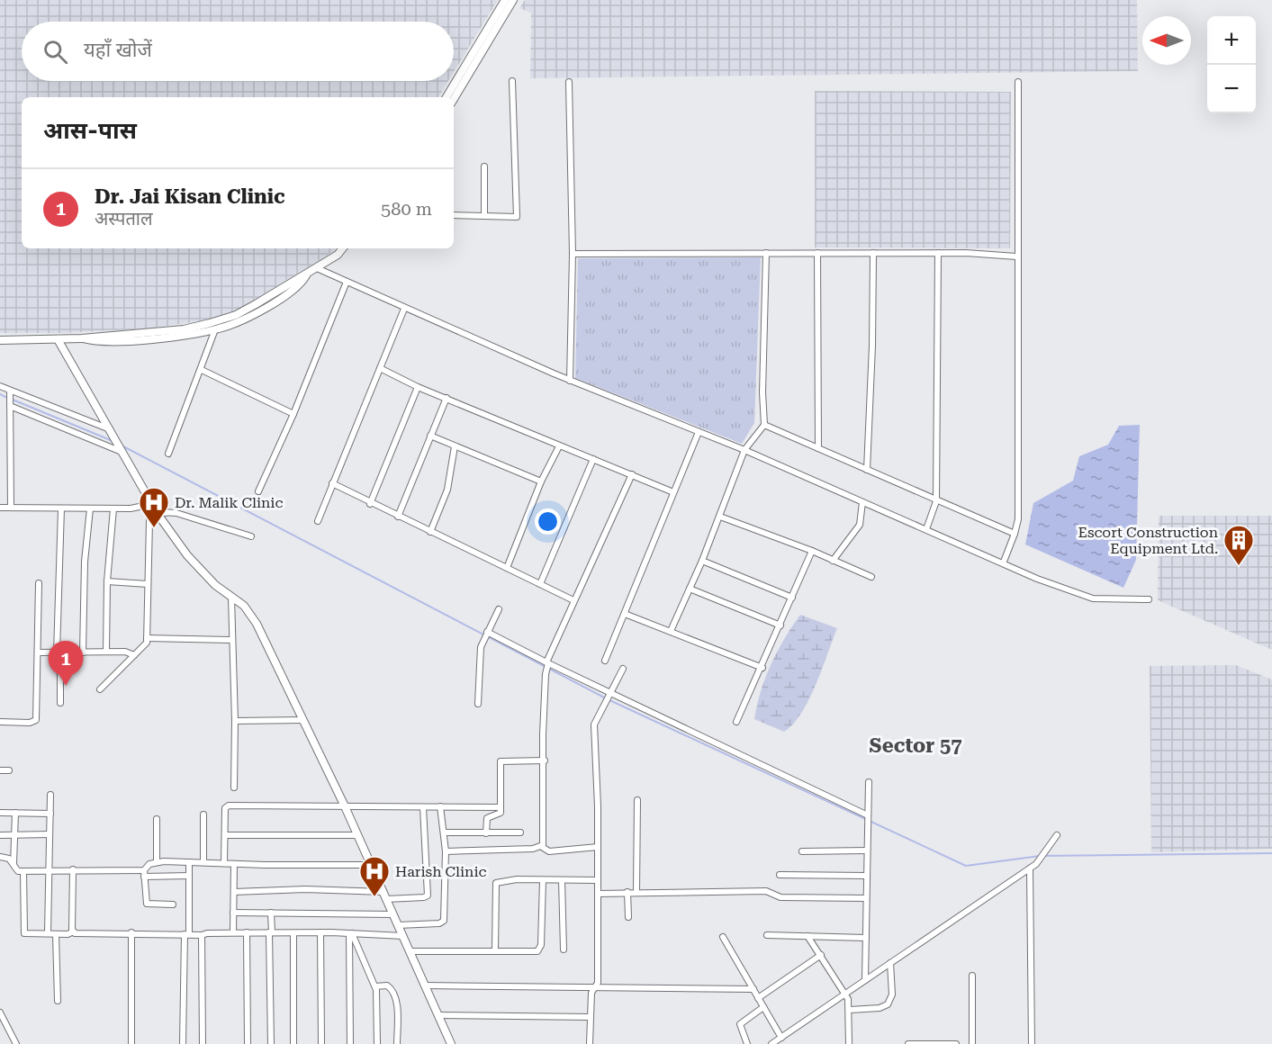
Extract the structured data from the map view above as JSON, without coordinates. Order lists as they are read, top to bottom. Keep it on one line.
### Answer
{"districts":["Sector 57"],"places":{"hospital":["Dr. Malik Clinic","Harish Clinic"],"building":["Escort Construction Equipment Ltd."]},"north":"left","page":{"map_buttons":["+","−"],"search":"यहाँ खोजें","heading":"आस-पास","list":[{"mark":"1","name":"Dr. Jai Kisan Clinic","note":"अस्पताल","value":"580 m"}],"pins":"1"}}
